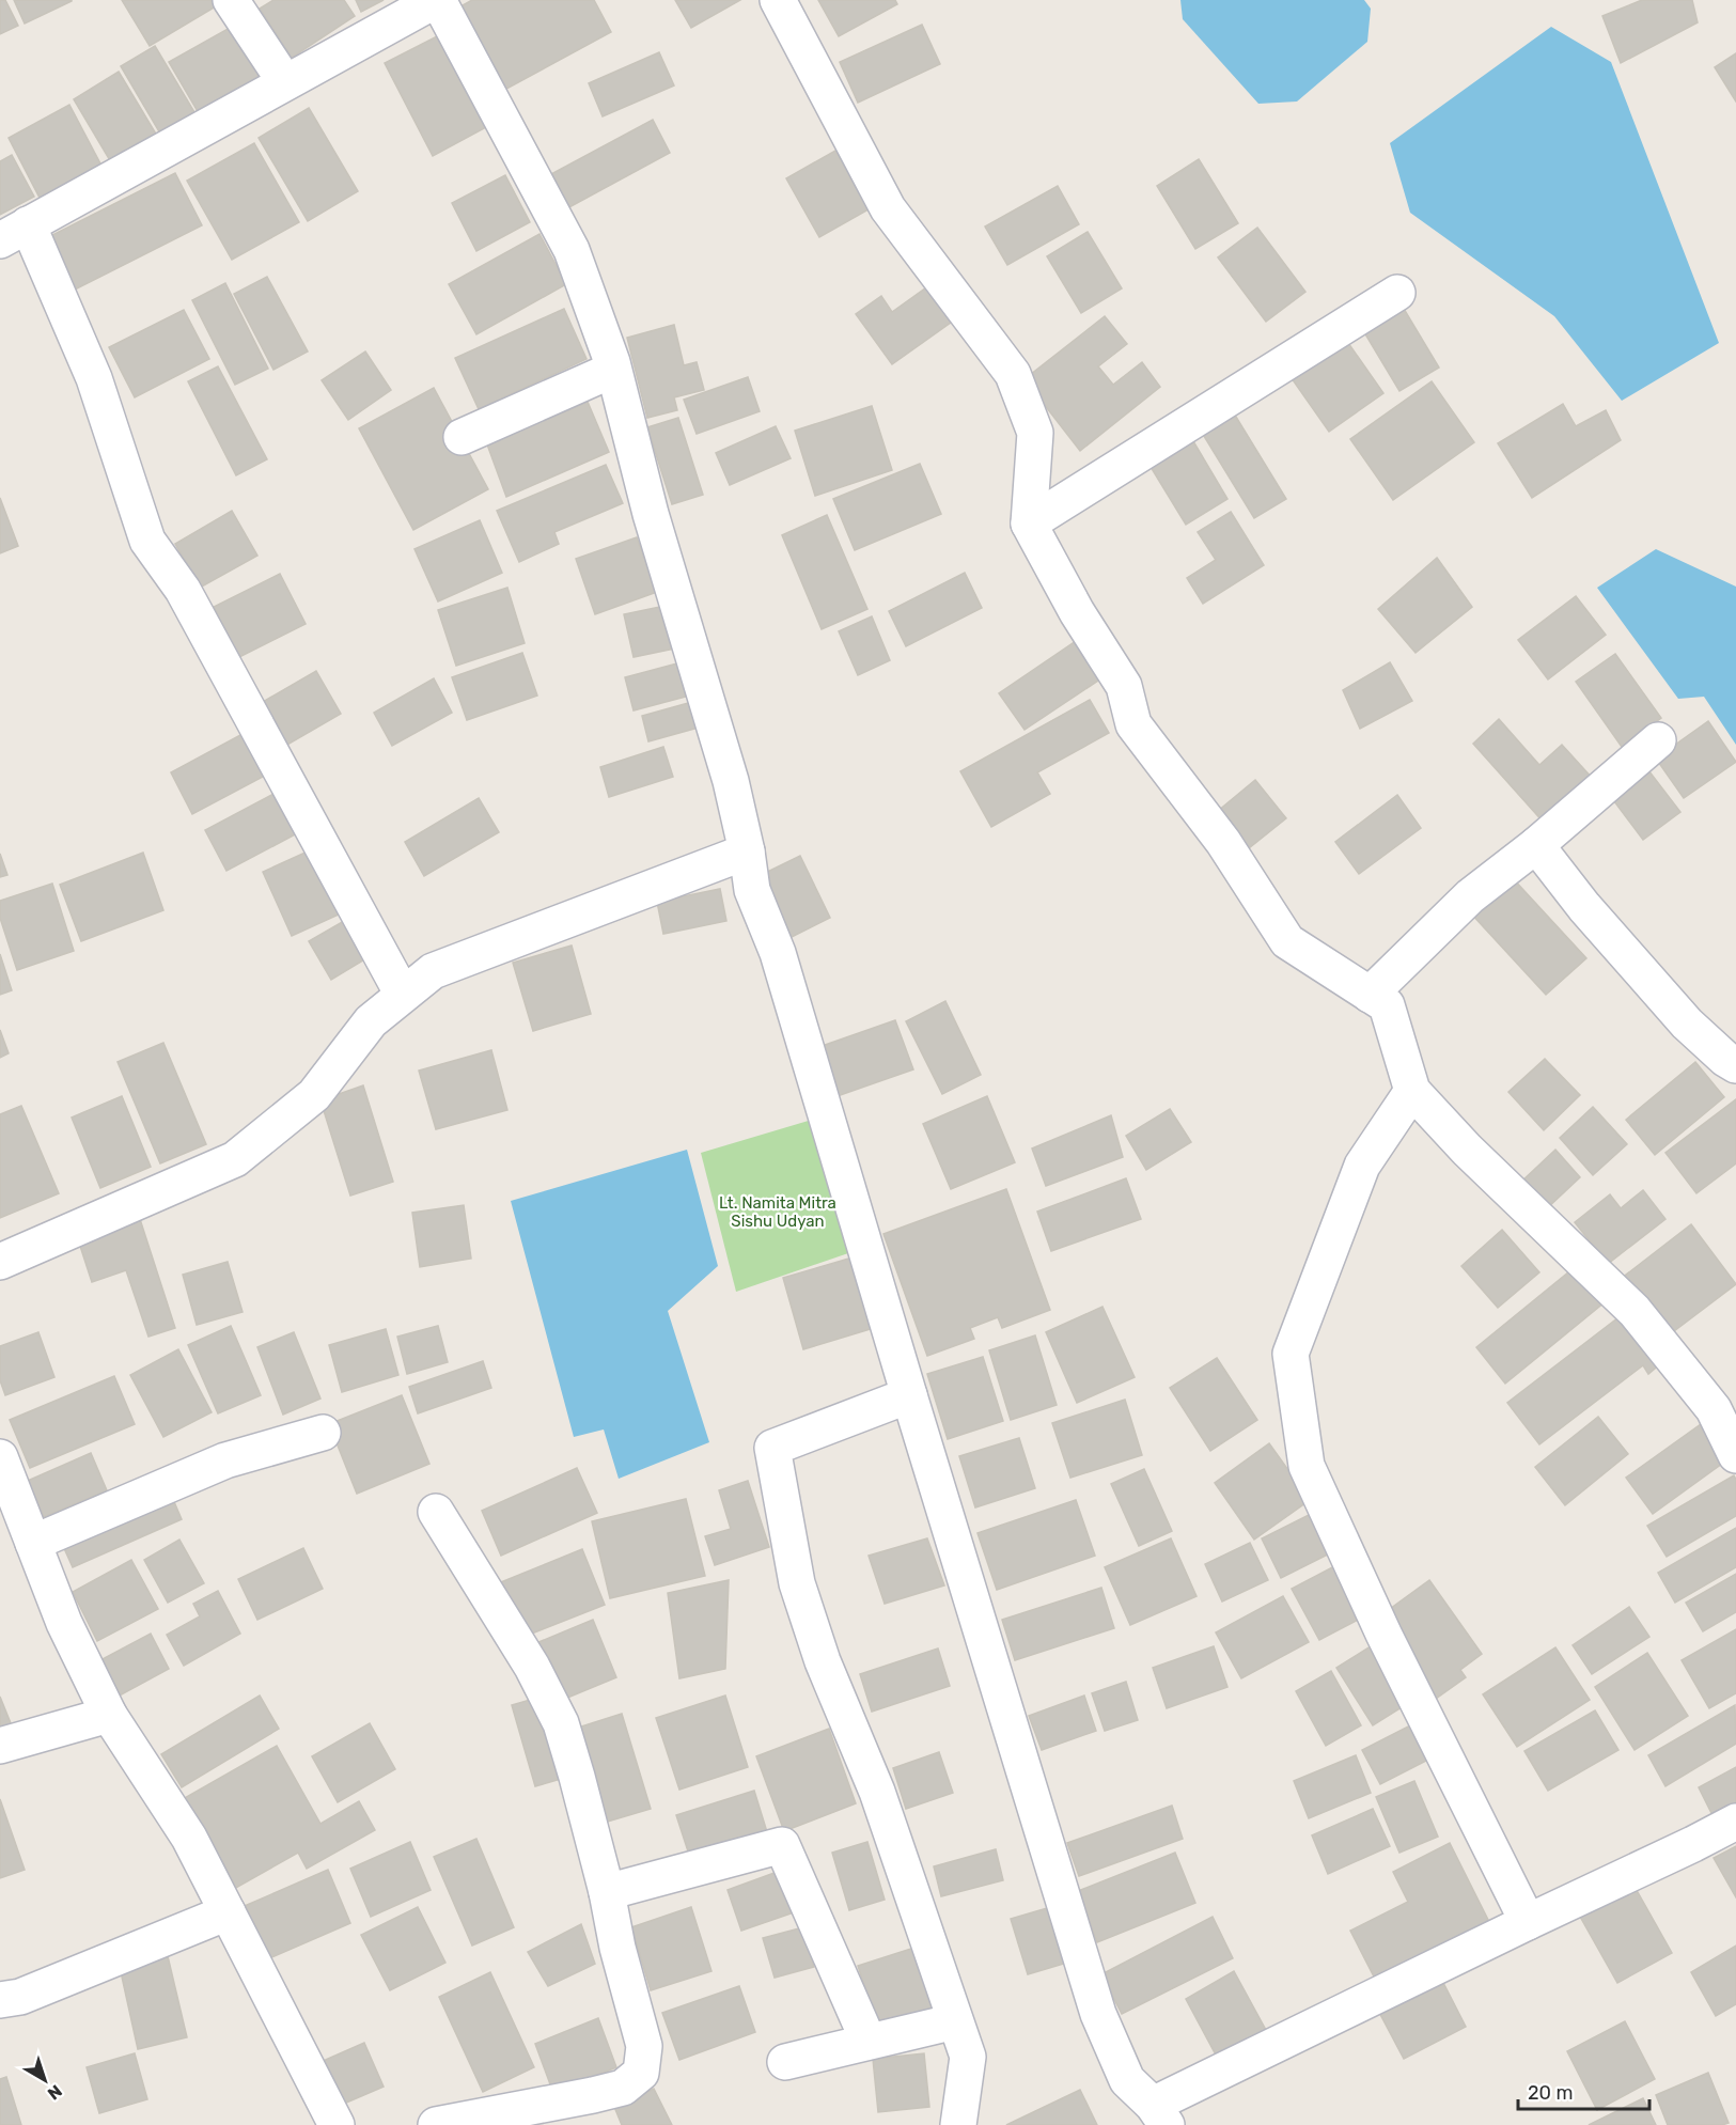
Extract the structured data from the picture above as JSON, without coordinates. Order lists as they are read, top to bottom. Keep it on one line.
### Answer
{"parks":["Lt. Namita Mitra Sishu Udyan"],"scale_bar":"20 m","north":"bottom right"}
